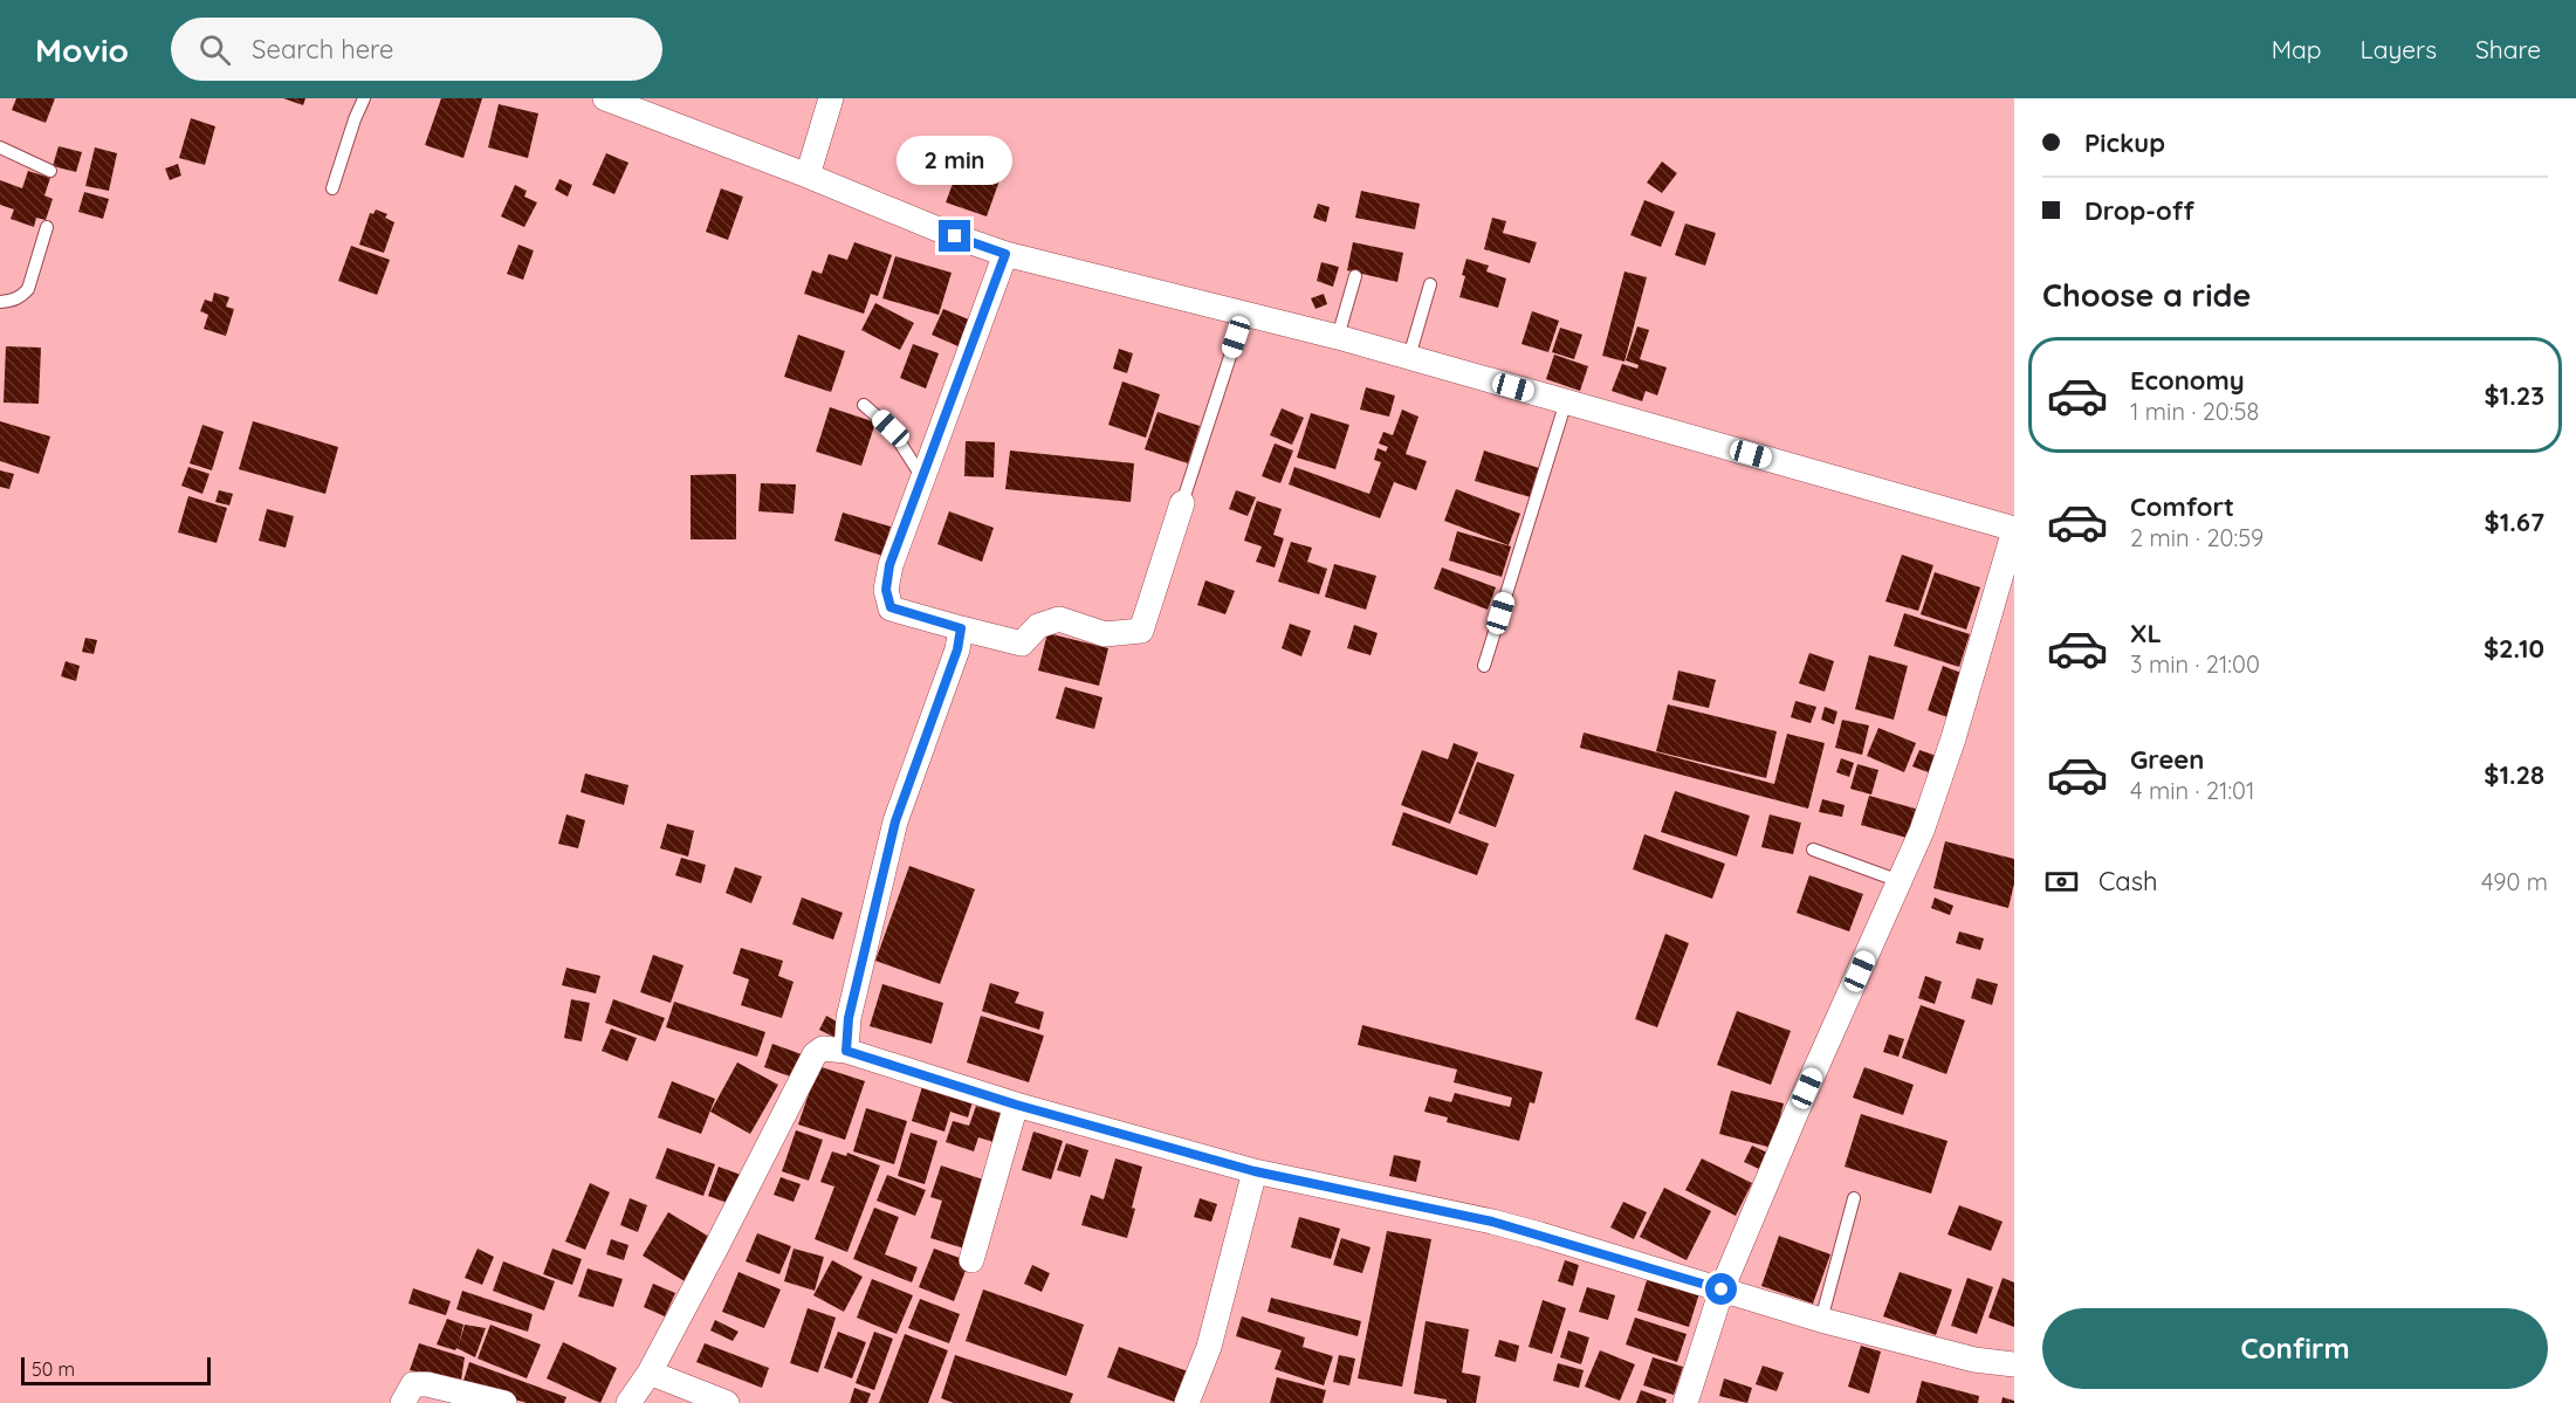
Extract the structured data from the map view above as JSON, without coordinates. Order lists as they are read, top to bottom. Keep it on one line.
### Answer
{"scale_bar":"50 m","page":{"header":"Movio","search":"Search here","nav":["Map","Layers","Share"],"banner":["Pickup","Drop-off"],"bubble":"2 min","heading":"Choose a ride","list":[{"name":"Economy","note":"1 min · 20:58","value":"$1.23"},{"name":"Comfort","note":"2 min · 20:59","value":"$1.67"},{"name":"XL","note":"3 min · 21:00","value":"$2.10"},{"name":"Green","note":"4 min · 21:01","value":"$1.28"}],"pay":["Cash","490 m"],"buttons":"Confirm","scale":"50 m"}}
